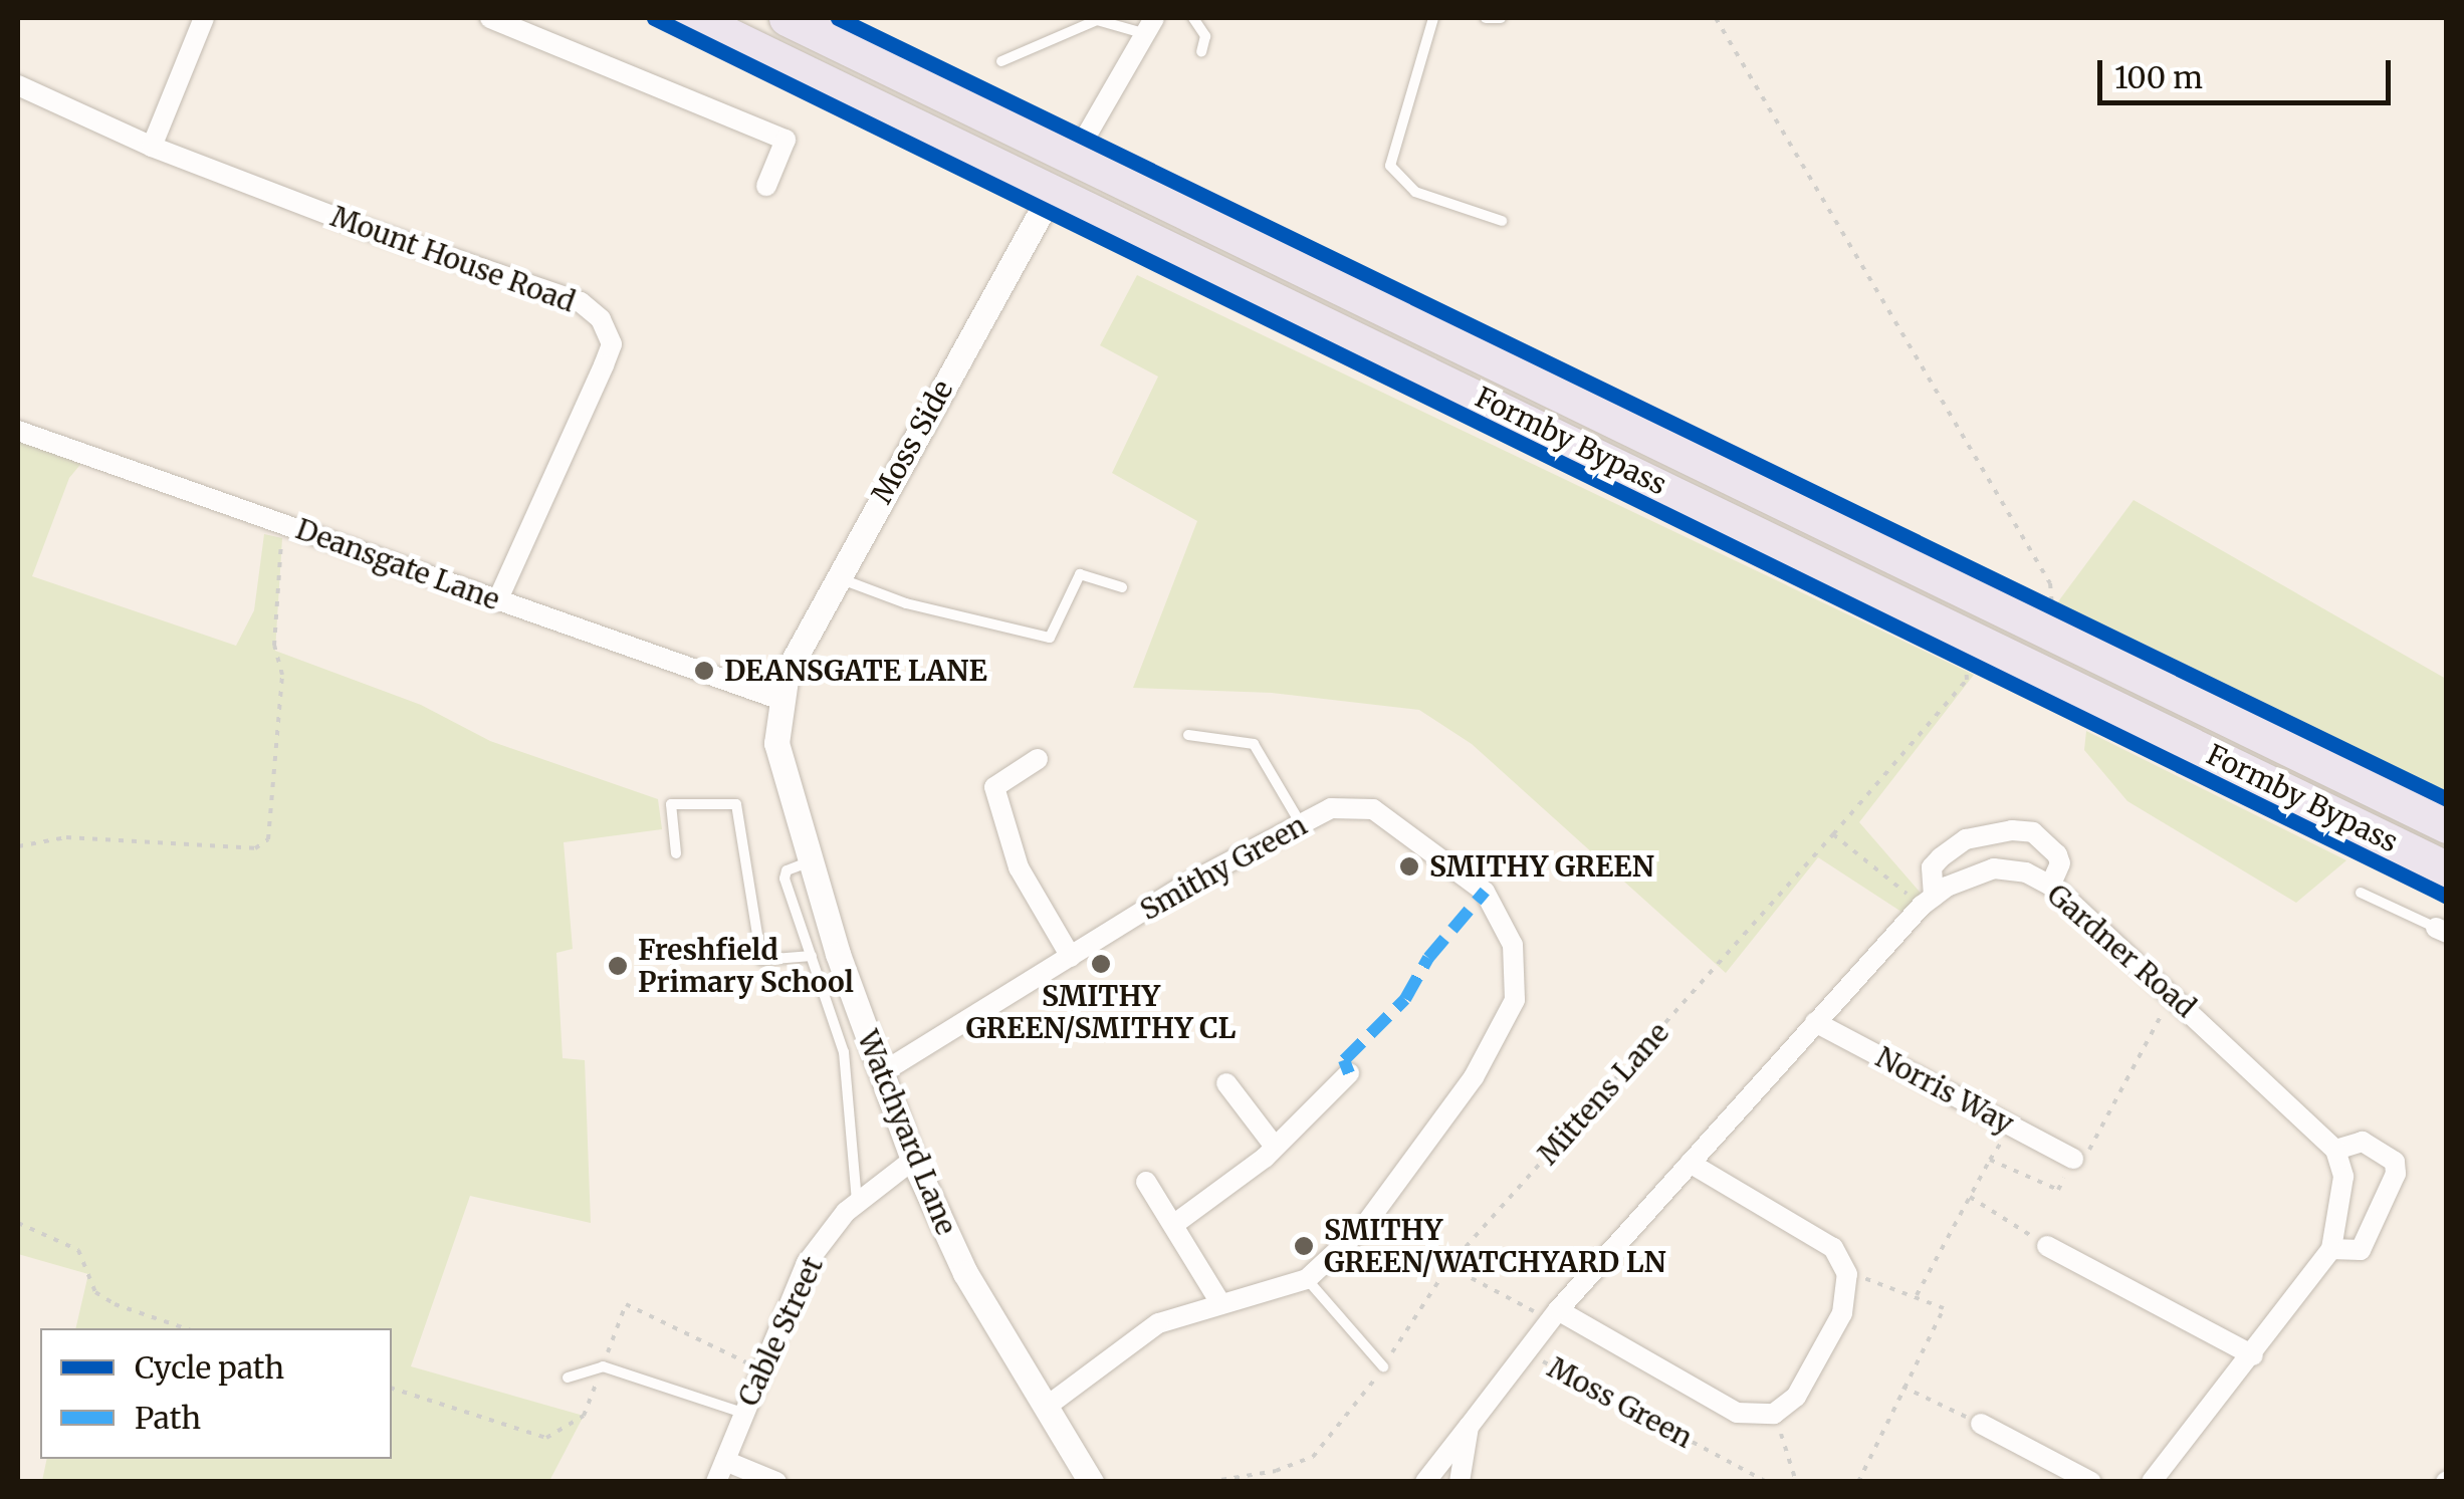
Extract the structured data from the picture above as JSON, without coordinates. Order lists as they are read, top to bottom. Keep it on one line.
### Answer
{"streets":{"highway":["Formby Bypass"],"street":["Mount House Road","Moss Side","Deansgate Lane","Smithy Green","Gardner Road","Norris Way","Watchyard Lane","Cable Street"],"path":["Mittens Lane","Moss Green"]},"crossings":[["Mount House Road","Deansgate Lane"],["Formby Bypass","Moss Side"],["Moss Side","Deansgate Lane"],["Moss Side","Watchyard Lane"],["Deansgate Lane","Watchyard Lane"],["Smithy Green","Watchyard Lane"],["Gardner Road","Norris Way"],["Gardner Road","Moss Green"],["Watchyard Lane","Cable Street"]],"places":["DEANSGATE LANE","SMITHY GREEN","SMITHY GREEN/SMITHY CL","Freshfield Primary School","SMITHY GREEN/WATCHYARD LN"],"legend":["Cycle path","Path"],"scale_bar":"100 m"}
